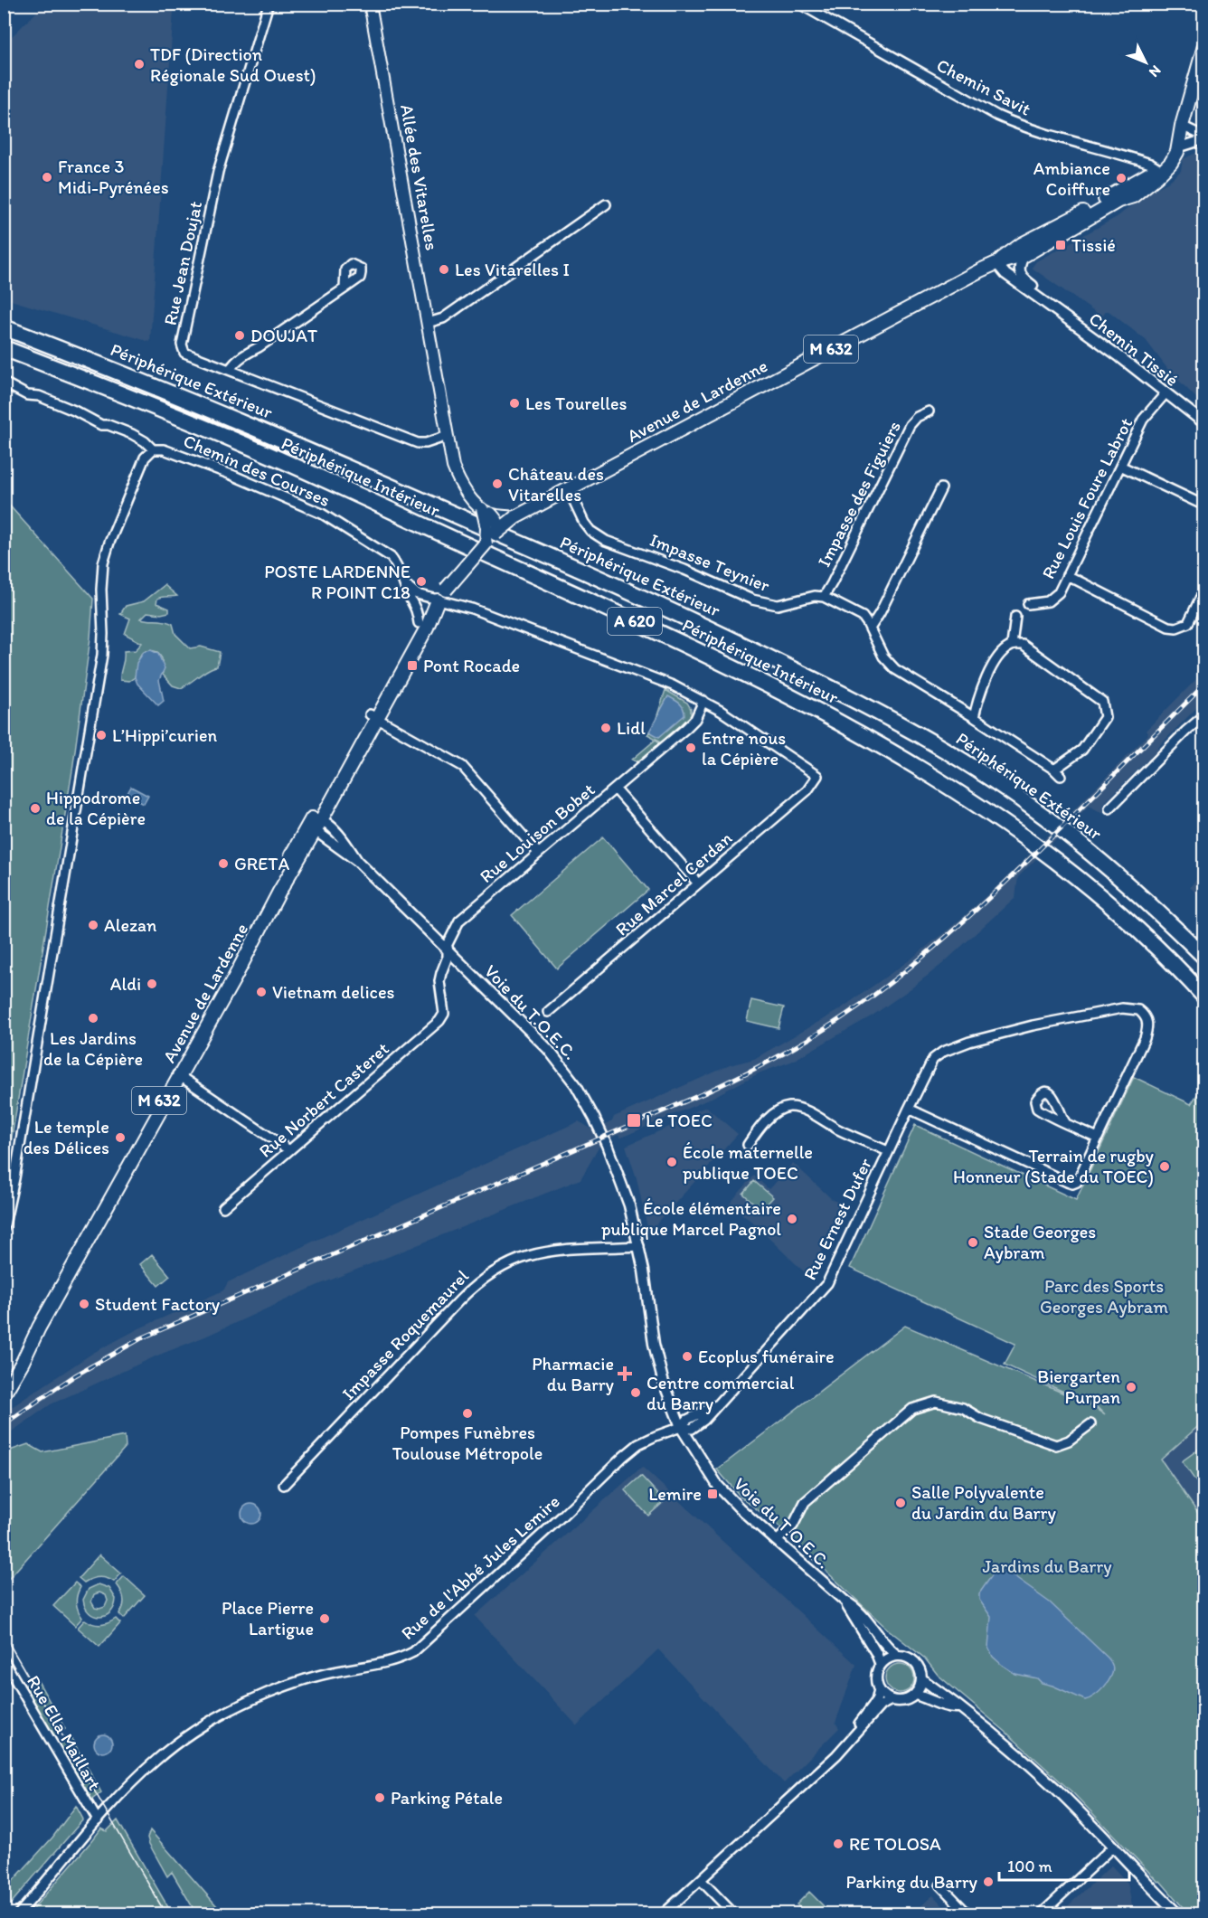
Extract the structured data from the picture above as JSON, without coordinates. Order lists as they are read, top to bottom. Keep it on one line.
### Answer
{"streets":{"highway":["Périphérique Extérieur","Périphérique Intérieur","A 620"],"main road":["Allée des Vitarelles","M 632","Avenue de Lardenne"],"street":["Chemin Savit","Rue Jean Doujat","Chemin Tissié","Chemin des Courses","Impasse des Figuiers","Rue Louis Foure Labrot","Impasse Teynier","Rue Louison Bobet","Rue Marcel Cerdan","Voie du T.O.E.C.","Rue Norbert Casteret","Rue Ernest Dufer","Impasse Roquemaurel","Rue de l'Abbé Jules Lemire","Rue Ella Maillart"]},"crossings":[["Chemin Savit","Avenue de Lardenne"],["Allée des Vitarelles","Rue Jean Doujat"],["Chemin Tissié","Avenue de Lardenne"],["Chemin Tissié","Rue Louis Foure Labrot"],["Avenue de Lardenne","Chemin des Courses"],["Avenue de Lardenne","Impasse Teynier"],["Avenue de Lardenne","Voie du T.O.E.C."],["Impasse des Figuiers","Impasse Teynier"],["Rue Louison Bobet","Rue Marcel Cerdan"],["Rue Louison Bobet","Voie du T.O.E.C."],["Rue Louison Bobet","Rue Norbert Casteret"],["Voie du T.O.E.C.","Rue Ernest Dufer"],["Voie du T.O.E.C.","Impasse Roquemaurel"],["Voie du T.O.E.C.","Rue de l'Abbé Jules Lemire"],["Rue Ernest Dufer","Rue de l'Abbé Jules Lemire"],["Rue de l'Abbé Jules Lemire","Rue Ella Maillart"]],"parks":["Parc des Sports Georges Aybram","Jardins du Barry"],"places":{"other":["TDF (Direction Régionale Sud Ouest)","France 3 Midi-Pyrénées","Ambiance Coiffure","Les Vitarelles I","DOUJAT","Les Tourelles","Château des Vitarelles","POSTE LARDENNE R POINT C18","Lidl","L’Hippi’curien","Entre nous la Cépière","Hippodrome de la Cépière","GRETA","Alezan","Aldi","Vietnam delices","Les Jardins de la Cépière","Le temple des Délices","École maternelle publique TOEC","Terrain de rugby Honneur (Stade du TOEC)","École élémentaire publique Marcel Pagnol","Stade Georges Aybram","Student Factory","Ecoplus funéraire","Biergarten Purpan","Centre commercial du Barry","Pompes Funèbres Toulouse Métropole","Salle Polyvalente du Jardin du Barry","Place Pierre Lartigue","Parking Pétale","RE TOLOSA","Parking du Barry"],"transit":["Tissié","Pont Rocade","Le TOEC","Lemire"],"health":["Pharmacie du Barry"]},"scale_bar":"100 m","north":"bottom right"}
